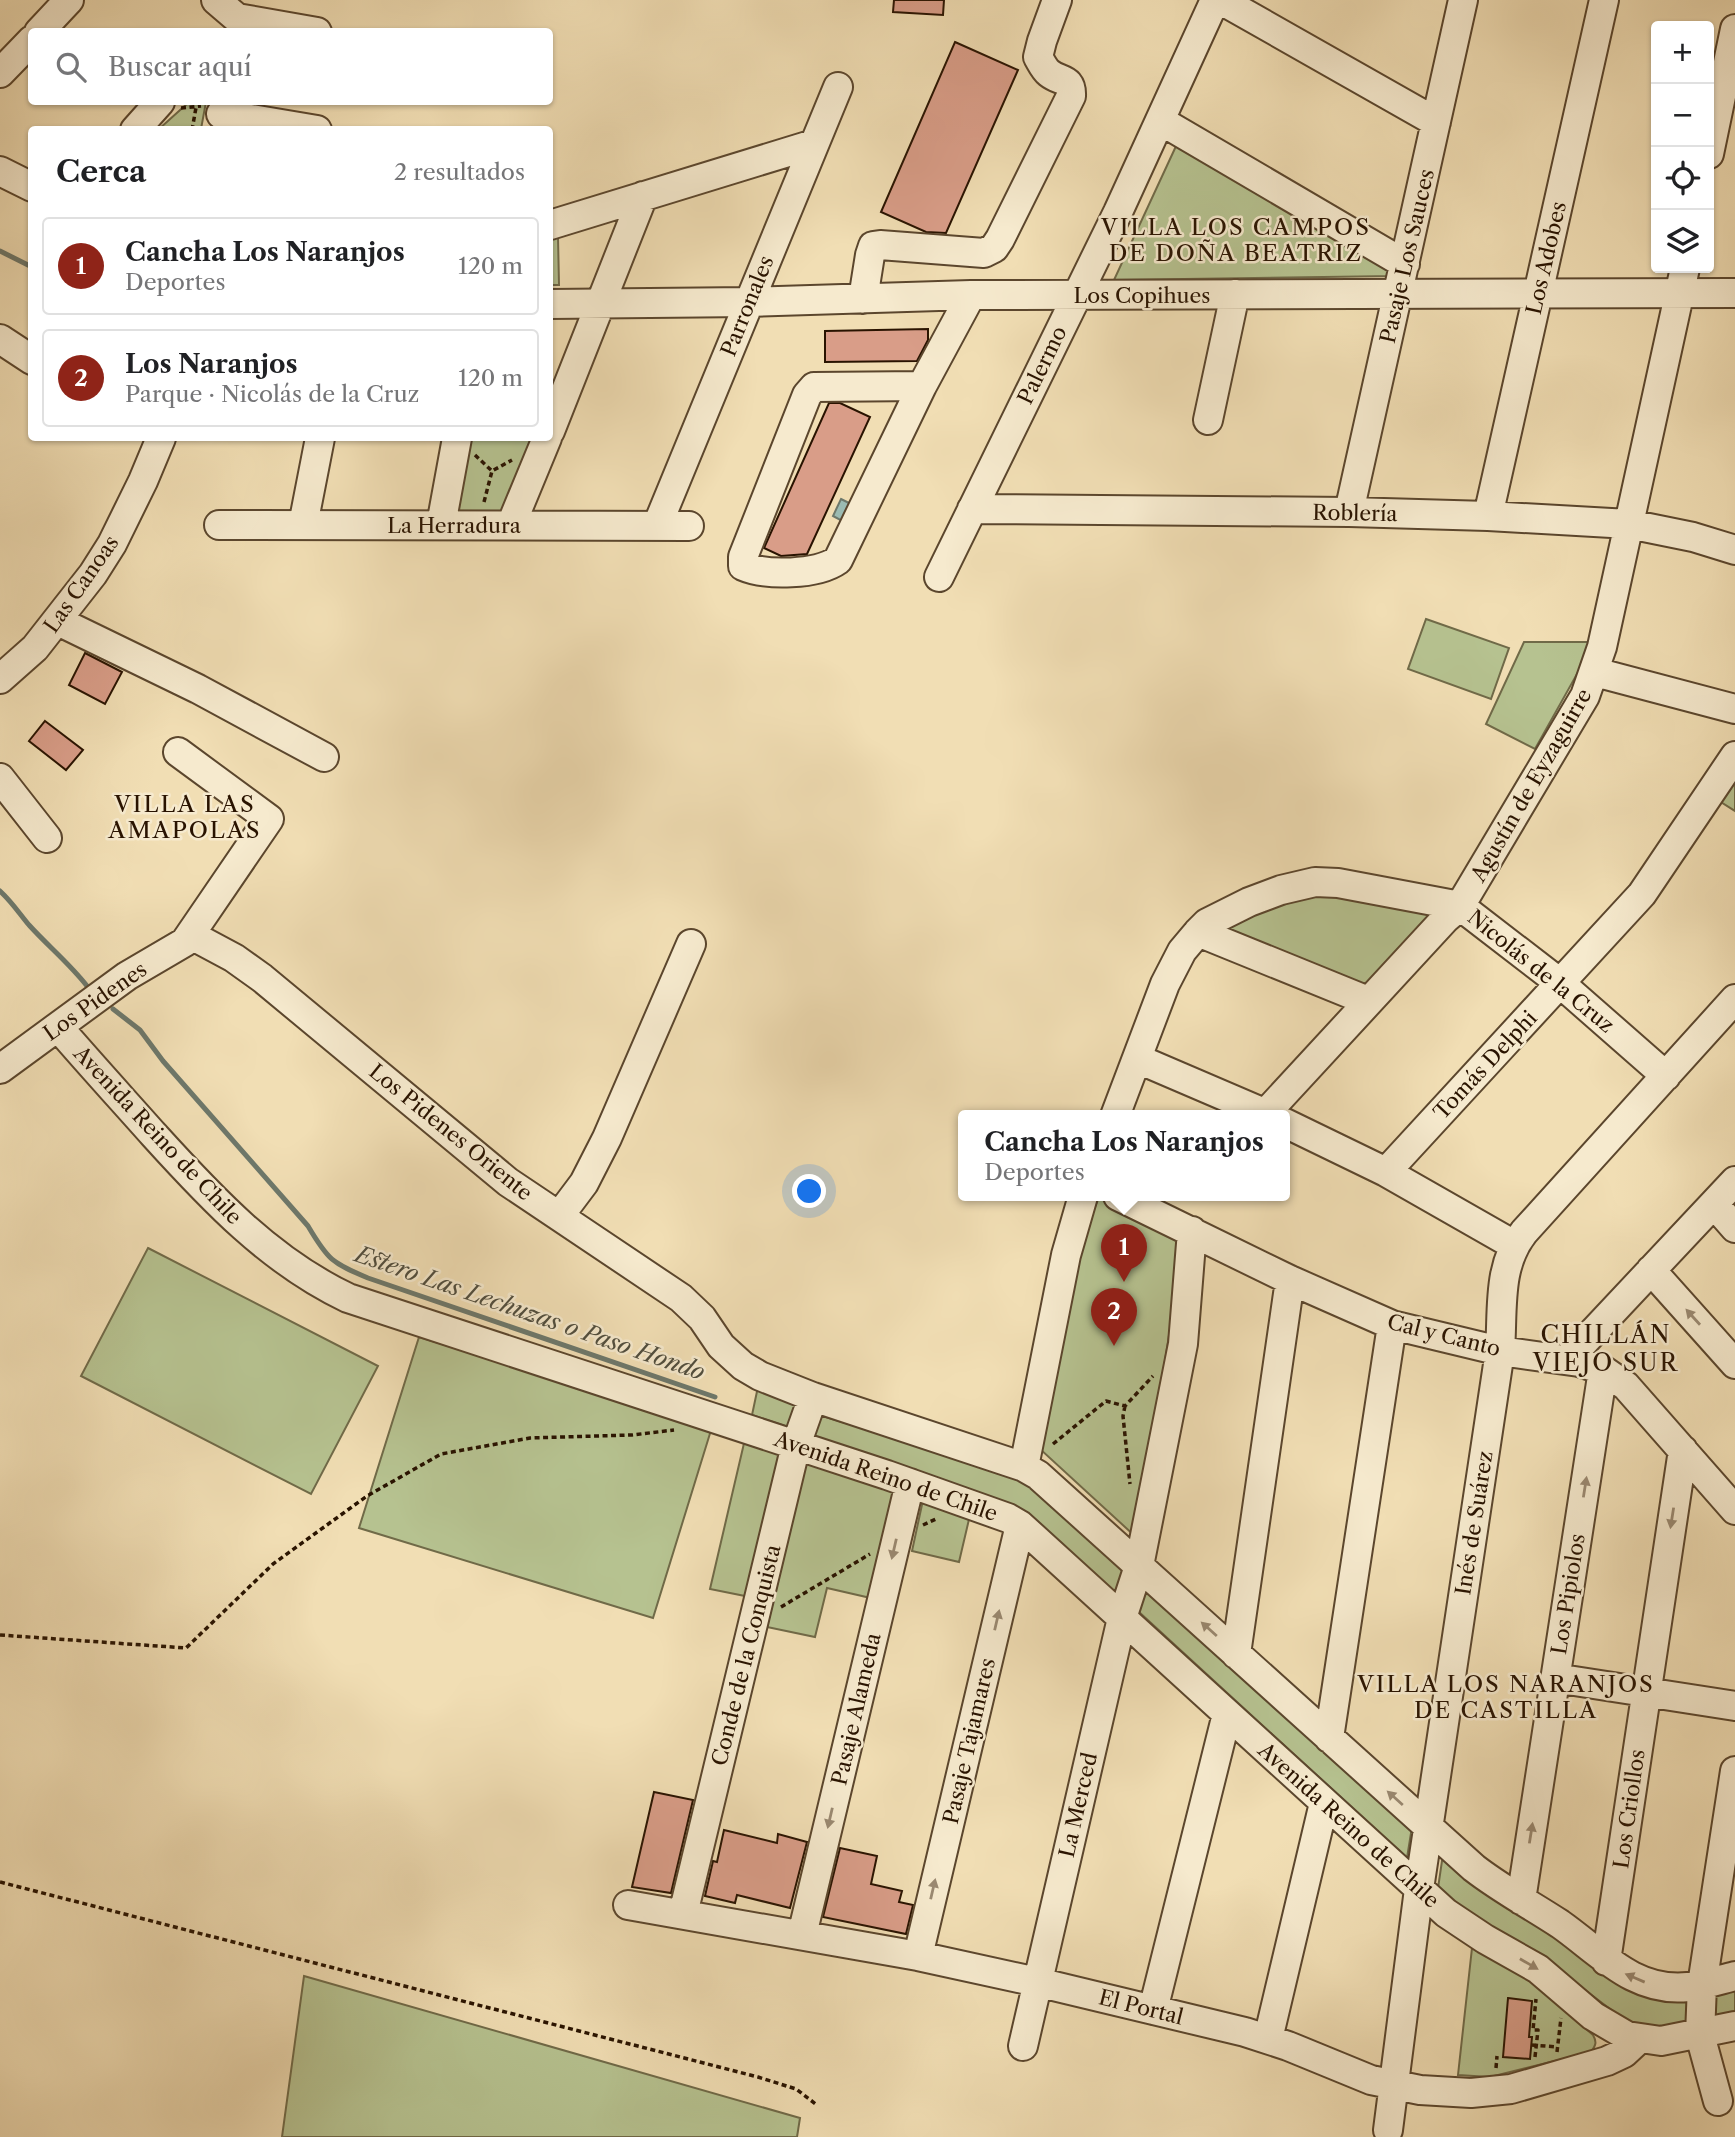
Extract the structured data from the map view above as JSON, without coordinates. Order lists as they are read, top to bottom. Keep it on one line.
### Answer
{"streets":{"street":["Pasaje Los Sauces","Los Adobes","Los Copihues","Parronales","Palermo","Roblería","La Herradura","Las Canoas","Agustín de Eyzaguirre","Nicolás de la Cruz","Los Pidenes","Tomás Delphi","Los Pidenes Oriente","Avenida Reino de Chile","Cal y Canto","Inés de Suárez","Los Pipiolos","Conde de la Conquista","Pasaje Alameda","Pasaje Tajamares","La Merced","Los Criollos","El Portal"]},"crossings":[["Pasaje Los Sauces","Los Copihues"],["Pasaje Los Sauces","Roblería"],["Los Adobes","Los Copihues"],["Los Adobes","Roblería"],["Los Copihues","Parronales"],["Los Copihues","Palermo"],["Los Copihues","Agustín de Eyzaguirre"],["Parronales","La Herradura"],["Palermo","Roblería"],["Roblería","Agustín de Eyzaguirre"],["Agustín de Eyzaguirre","Nicolás de la Cruz"],["Nicolás de la Cruz","Tomás Delphi"],["Nicolás de la Cruz","Inés de Suárez"],["Los Pidenes","Los Pidenes Oriente"],["Los Pidenes","Avenida Reino de Chile"],["Los Pidenes Oriente","Conde de la Conquista"],["Avenida Reino de Chile","Inés de Suárez"],["Avenida Reino de Chile","Conde de la Conquista"],["Avenida Reino de Chile","Pasaje Alameda"],["Avenida Reino de Chile","Pasaje Tajamares"],["Avenida Reino de Chile","La Merced"],["Avenida Reino de Chile","El Portal"],["Cal y Canto","Inés de Suárez"],["Cal y Canto","Los Pipiolos"],["Cal y Canto","La Merced"],["Cal y Canto","Los Criollos"],["Inés de Suárez","El Portal"],["Conde de la Conquista","El Portal"],["Pasaje Alameda","El Portal"],["Pasaje Tajamares","El Portal"],["La Merced","El Portal"]],"one_way":["Pasaje Alameda","Los Criollos"],"districts":["VILLA LOS CAMPOS DE DOÑA BEATRIZ","VILLA LAS AMAPOLAS","CHILLÁN VIEJO SUR","VILLA LOS NARANJOS DE CASTILLA"],"water":["Estero Las Lechuzas o Paso Hondo"],"page":{"map_buttons":["+","−"],"search":"Buscar aquí","heading":["Cerca","2 resultados"],"list":[{"mark":"1","name":"Cancha Los Naranjos","note":"Deportes","value":"120 m"},{"mark":"2","name":"Los Naranjos","note":"Parque · Nicolás de la Cruz","value":"120 m"}],"popup":["Cancha Los Naranjos","Deportes"],"pins":["1","2"]}}
